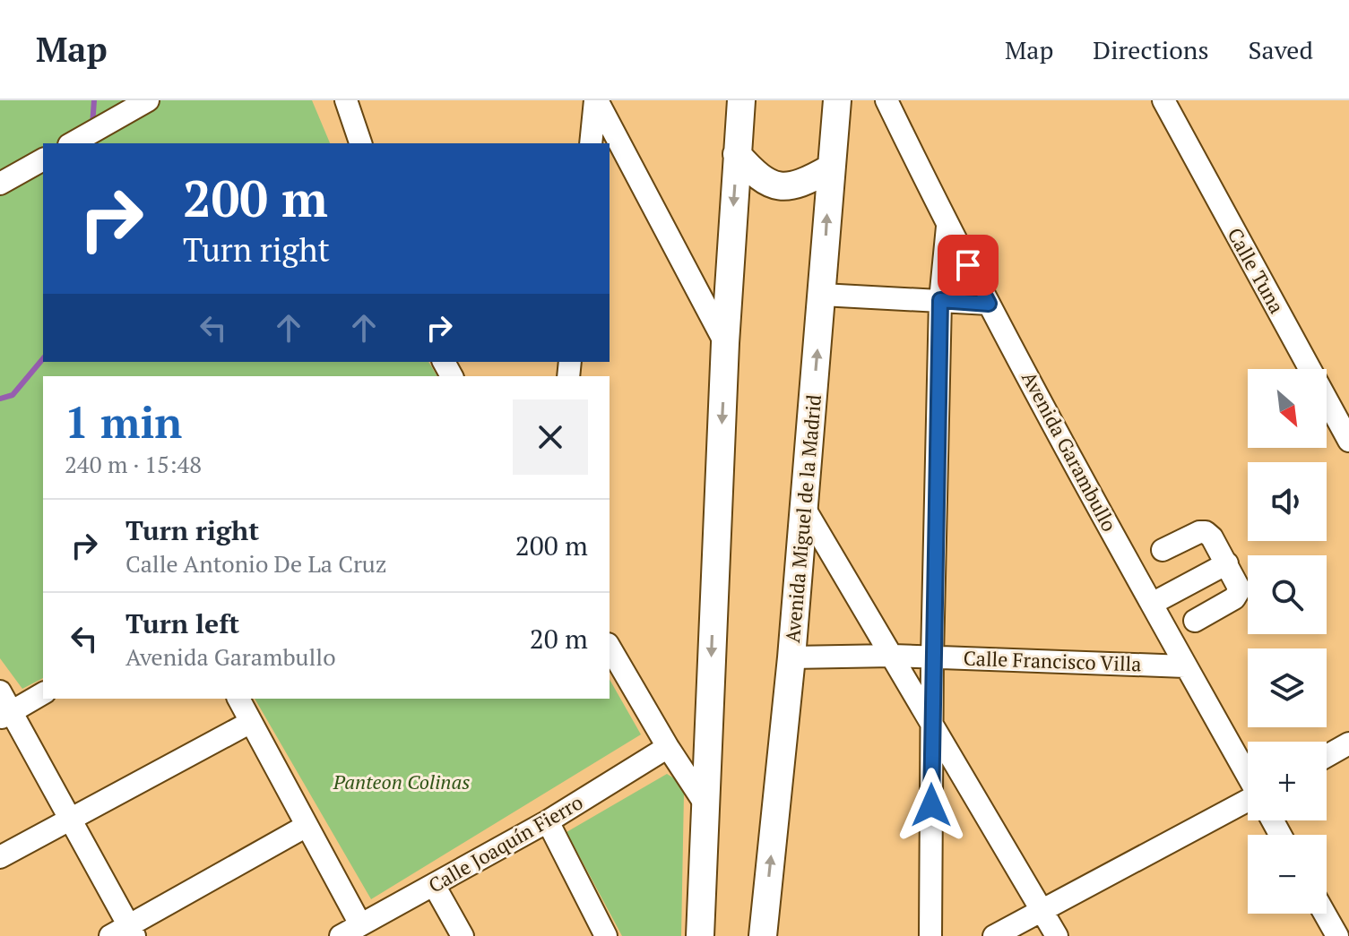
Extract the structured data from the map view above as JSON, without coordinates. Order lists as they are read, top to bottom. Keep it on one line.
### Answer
{"streets":{"main road":["Avenida Miguel de la Madrid"],"street":["Calle Tuna","Avenida Garambullo","Calle Francisco Villa","Calle Joaquín Fierro"]},"crossings":[["Avenida Garambullo","Calle Francisco Villa"],["Avenida Miguel de la Madrid","Calle Francisco Villa"]],"parks":["Panteon Colinas"],"north":"bottom right","page":{"header":"Map","nav":["Map","Directions","Saved"],"turn":["200 m","Turn right"],"map_buttons":["+","−"],"heading":["1 min","240 m · 15:48"],"list":[{"name":"Turn right","note":"Calle Antonio De La Cruz","value":"200 m"},{"name":"Turn left","note":"Avenida Garambullo","value":"20 m"}]}}
